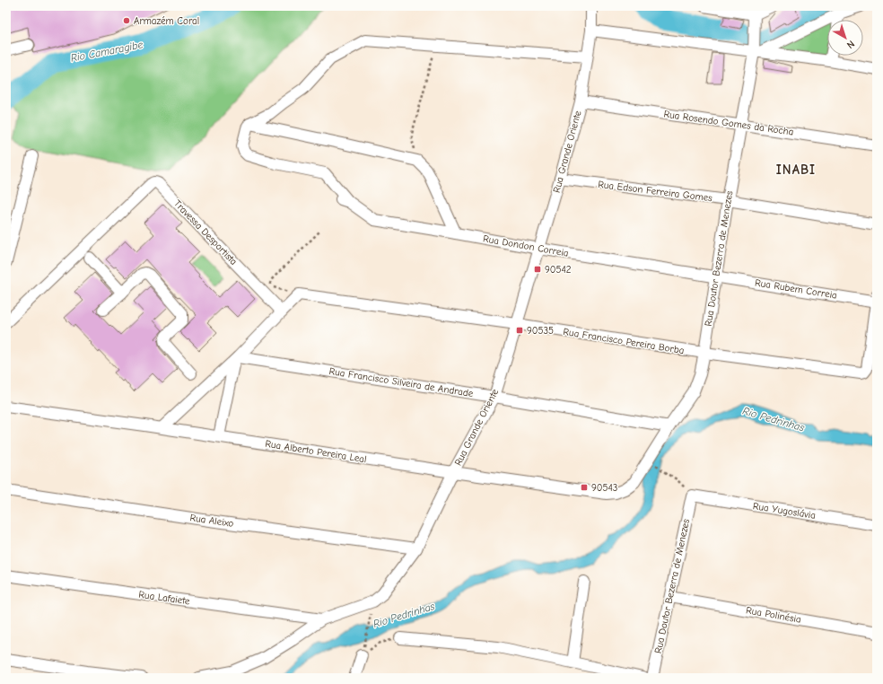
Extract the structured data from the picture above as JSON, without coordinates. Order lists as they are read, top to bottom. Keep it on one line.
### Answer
{"streets":{"street":["Rua Rosendo Gomes da Rocha","Rua Grande Oriente","Rua Edson Ferreira Gomes","Travessa Desportista","Rua Dondon Correia","Rua Doutor Bezerra de Menezes","Rua Rubem Correia","Rua Francisco Pereira Borba","Rua Francisco Silveira de Andrade","Rua Alberto Pereira Leal","Rua Yugoslávia","Rua Aleixo","Rua Lafaiete","Rua Polinésia"]},"crossings":[["Rua Rosendo Gomes da Rocha","Rua Grande Oriente"],["Rua Rosendo Gomes da Rocha","Rua Doutor Bezerra de Menezes"],["Rua Grande Oriente","Rua Edson Ferreira Gomes"],["Rua Grande Oriente","Rua Dondon Correia"],["Rua Grande Oriente","Rua Francisco Pereira Borba"],["Rua Grande Oriente","Rua Francisco Silveira de Andrade"],["Rua Grande Oriente","Rua Alberto Pereira Leal"],["Rua Grande Oriente","Rua Aleixo"],["Rua Grande Oriente","Rua Lafaiete"],["Rua Edson Ferreira Gomes","Rua Doutor Bezerra de Menezes"],["Rua Dondon Correia","Rua Doutor Bezerra de Menezes"],["Rua Dondon Correia","Rua Rubem Correia"],["Rua Doutor Bezerra de Menezes","Rua Rubem Correia"],["Rua Doutor Bezerra de Menezes","Rua Francisco Pereira Borba"],["Rua Doutor Bezerra de Menezes","Rua Francisco Silveira de Andrade"],["Rua Doutor Bezerra de Menezes","Rua Alberto Pereira Leal"],["Rua Doutor Bezerra de Menezes","Rua Yugoslávia"],["Rua Doutor Bezerra de Menezes","Rua Polinésia"],["Rua Rubem Correia","Rua Francisco Pereira Borba"]],"districts":["INABI"],"water":["Rio Camaragibe","Rio Pedrinhas"],"places":{"other":["Armazém Coral"],"transit":["90542","90535","90543"]},"north":"bottom right"}
